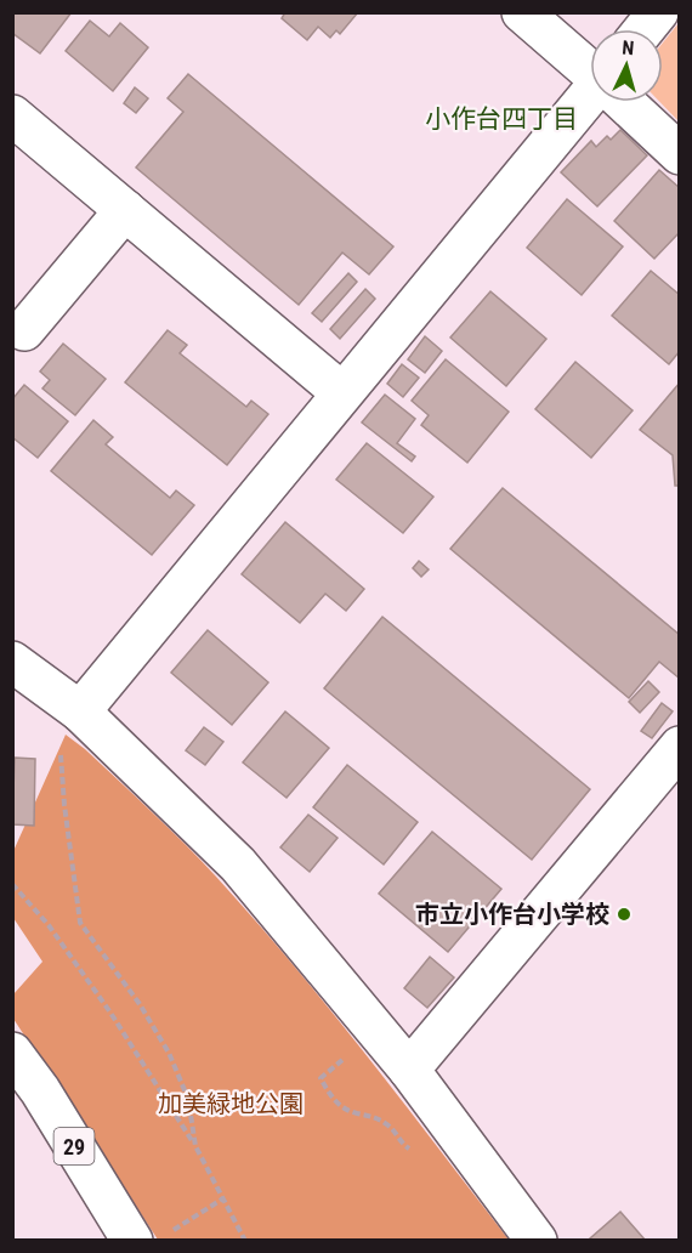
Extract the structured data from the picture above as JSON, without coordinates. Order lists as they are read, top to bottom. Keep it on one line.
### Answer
{"streets":{"street":["29"]},"districts":["小作台四丁目"],"parks":["加美緑地公園"],"places":["市立小作台小学校"],"north":"top"}
